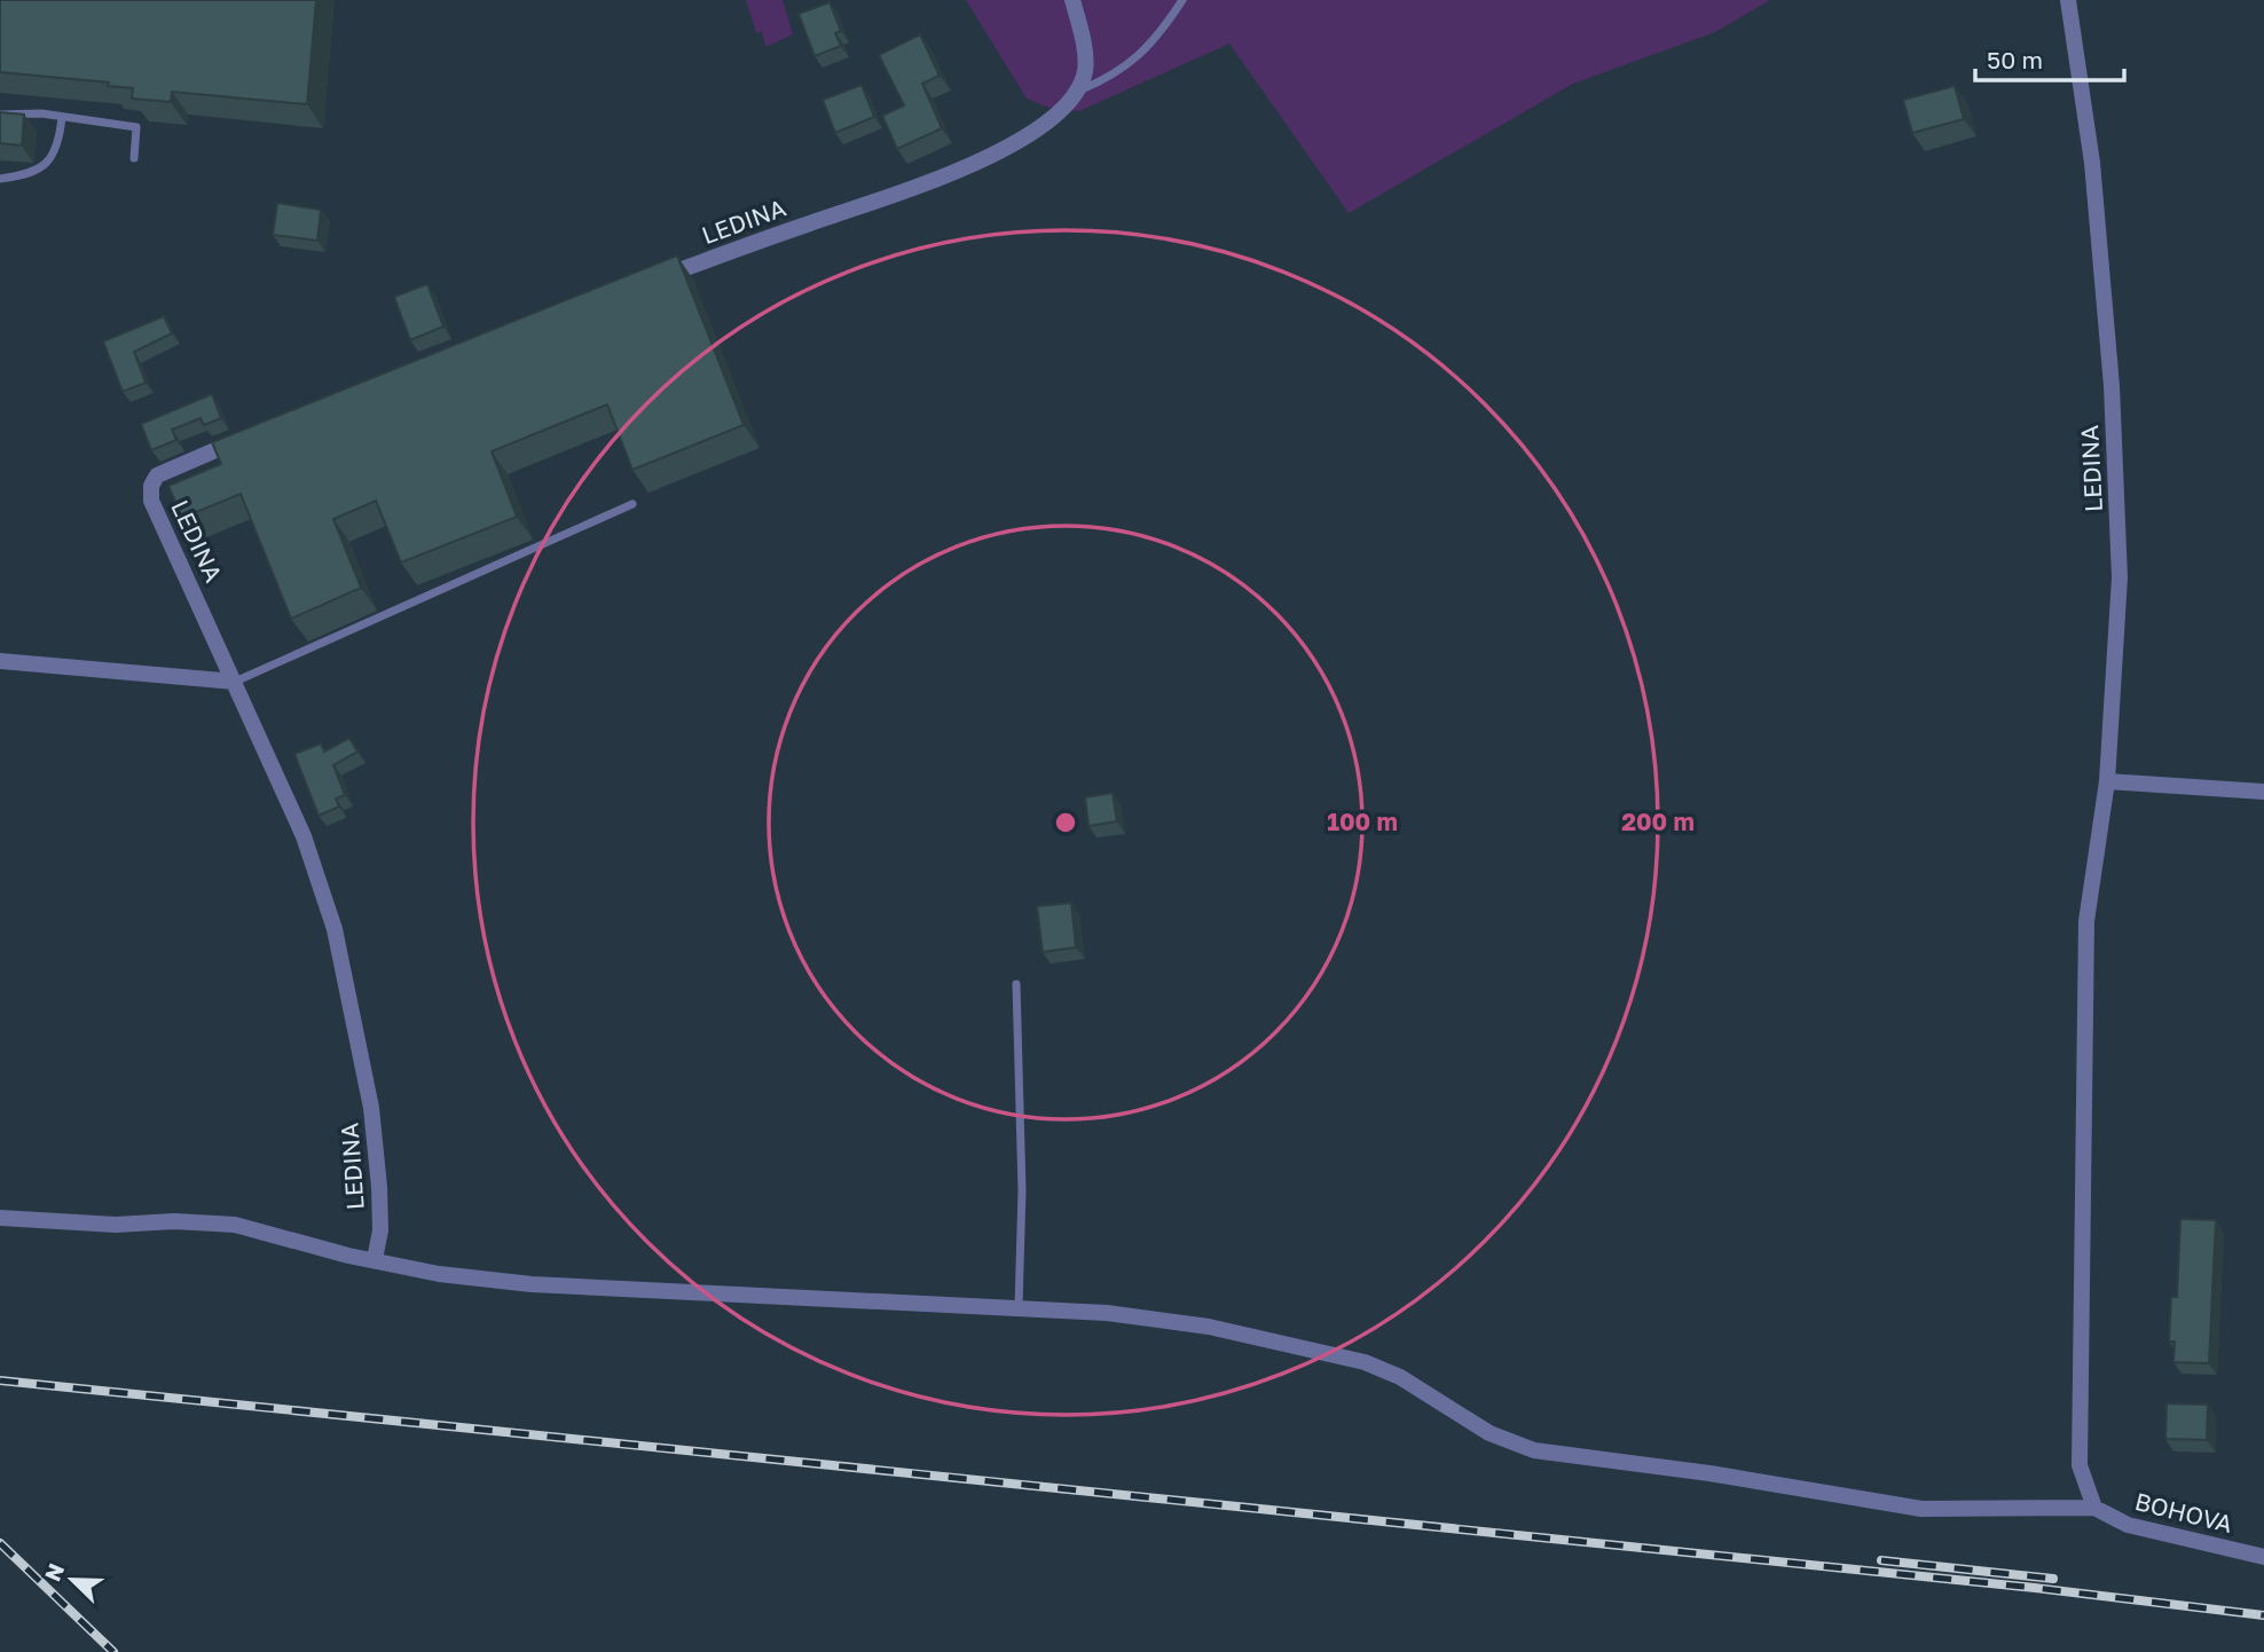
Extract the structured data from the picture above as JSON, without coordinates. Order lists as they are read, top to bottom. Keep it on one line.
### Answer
{"streets":{"street":["LEDINA","BOHOVA"]},"crossings":[["LEDINA","BOHOVA"]],"scale_bar":"50 m","north":"top left","rings":["100 m","200 m"]}
